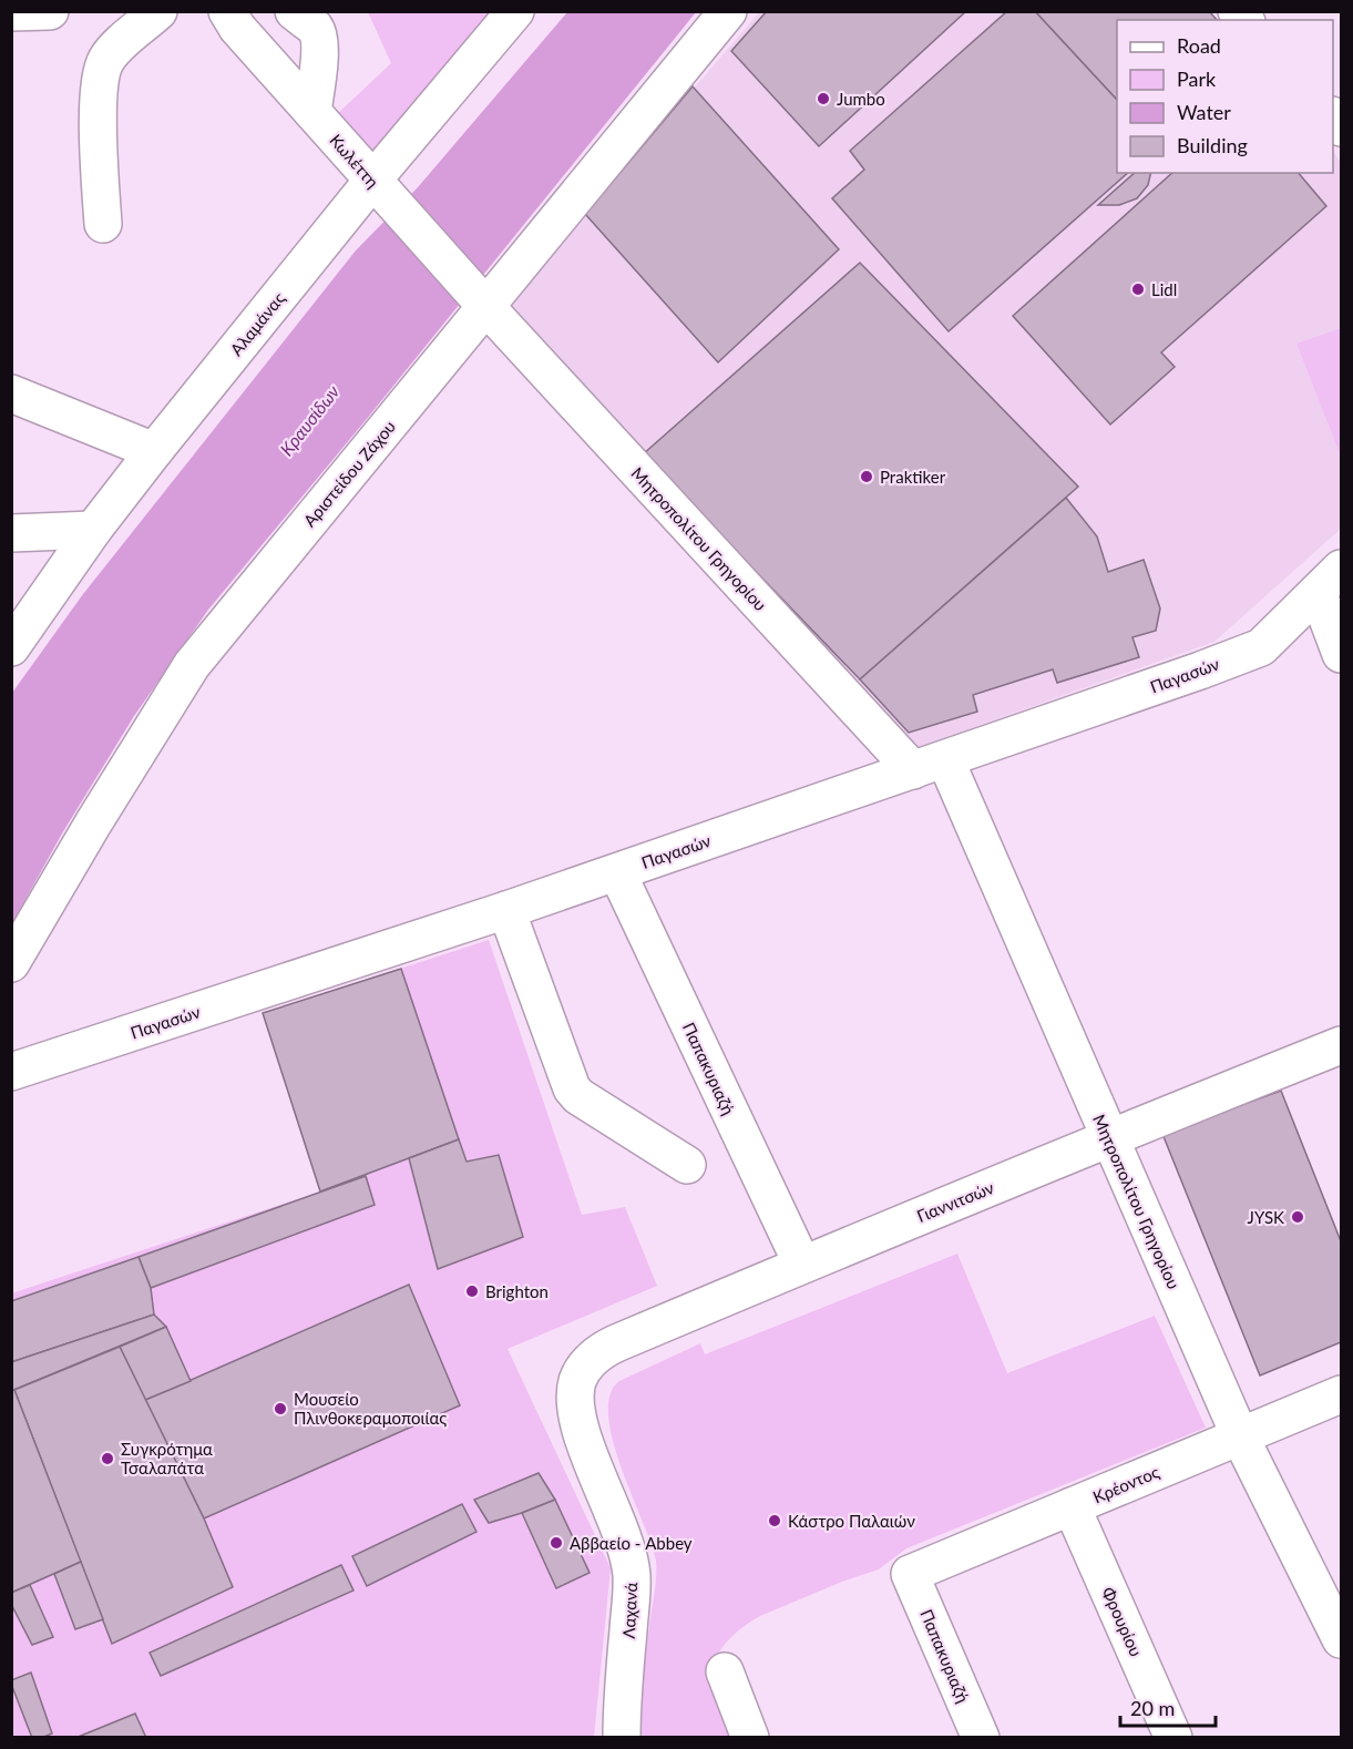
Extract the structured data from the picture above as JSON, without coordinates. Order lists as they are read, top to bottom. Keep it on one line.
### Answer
{"streets":{"street":["Κωλέττη","Αλαμάνας","Αριστείδου Ζάχου","Μητροπολίτου Γρηγορίου","Παγασών","Παπακυριαζή","Γιαννιτσών","Κρέοντος","Λαχανά","Φρουρίου"]},"crossings":[["Κωλέττη","Αλαμάνας"],["Κωλέττη","Αριστείδου Ζάχου"],["Κωλέττη","Μητροπολίτου Γρηγορίου"],["Αριστείδου Ζάχου","Μητροπολίτου Γρηγορίου"],["Μητροπολίτου Γρηγορίου","Παγασών"],["Μητροπολίτου Γρηγορίου","Γιαννιτσών"],["Μητροπολίτου Γρηγορίου","Κρέοντος"],["Παγασών","Παπακυριαζή"],["Παπακυριαζή","Γιαννιτσών"],["Παπακυριαζή","Κρέοντος"],["Γιαννιτσών","Λαχανά"],["Κρέοντος","Φρουρίου"]],"water":["Κραυσίδων"],"places":["Jumbo","Lidl","Praktiker","JYSK","Brighton","Μουσείο Πλινθοκεραμοποιίας","Συγκρότημα Τσαλαπάτα","Κάστρο Παλαιών","Αββαείο - Abbey"],"legend":["Road","Park","Water","Building"],"scale_bar":"20 m"}
